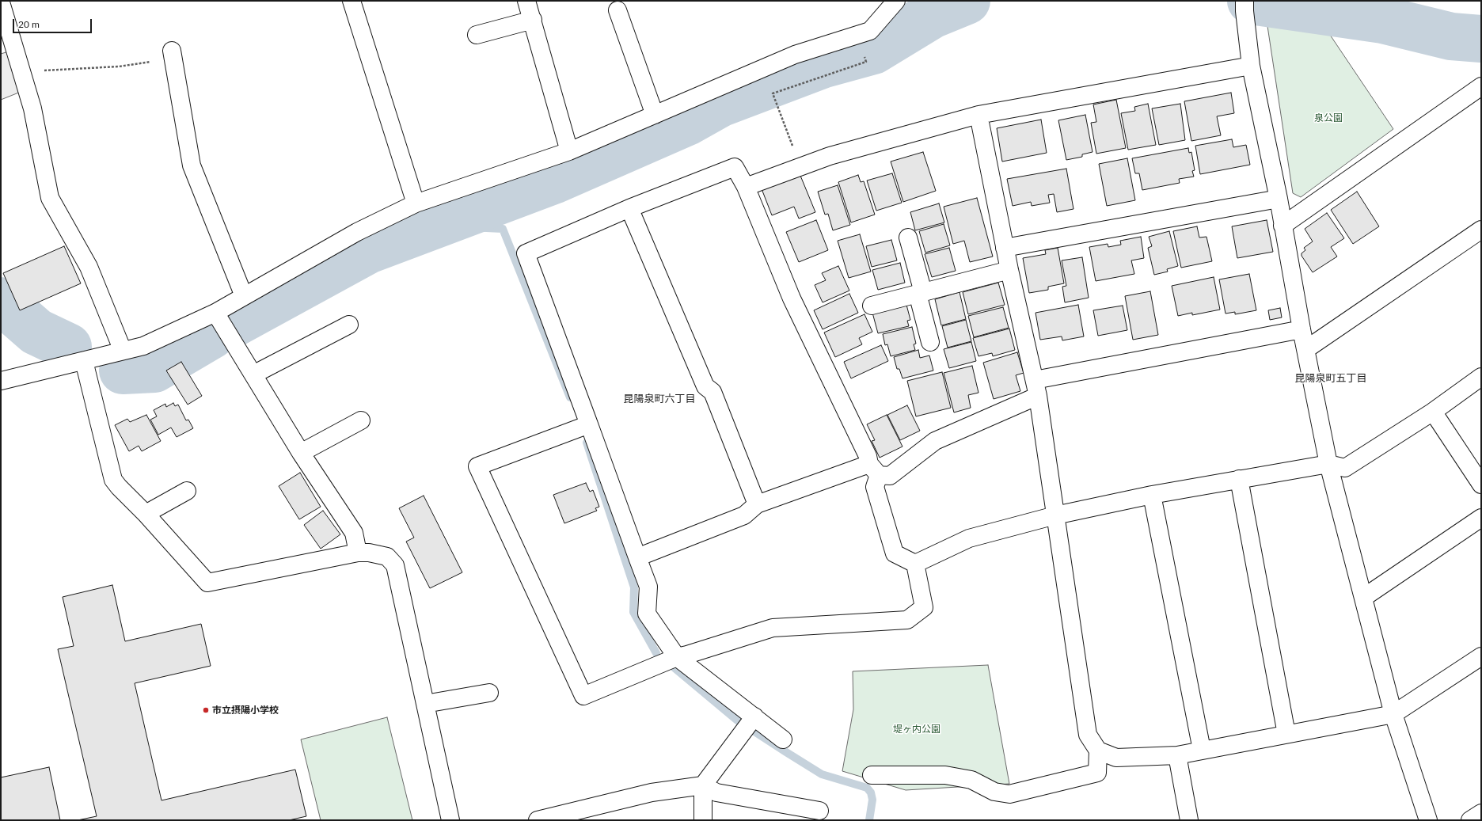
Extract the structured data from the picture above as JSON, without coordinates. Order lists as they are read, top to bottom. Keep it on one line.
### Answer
{"districts":["昆陽泉町五丁目","昆陽泉町六丁目"],"parks":["泉公園","堤ヶ内公園"],"places":["市立摂陽小学校"],"scale_bar":"20 m"}
